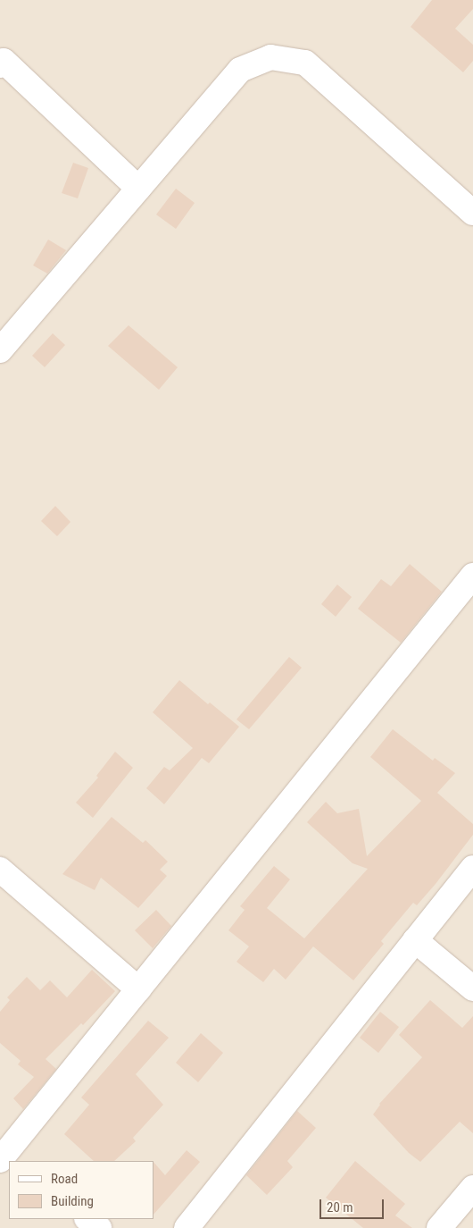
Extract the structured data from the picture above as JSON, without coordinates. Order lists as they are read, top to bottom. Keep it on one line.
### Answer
{"legend":["Road","Building"],"scale_bar":"20 m"}
